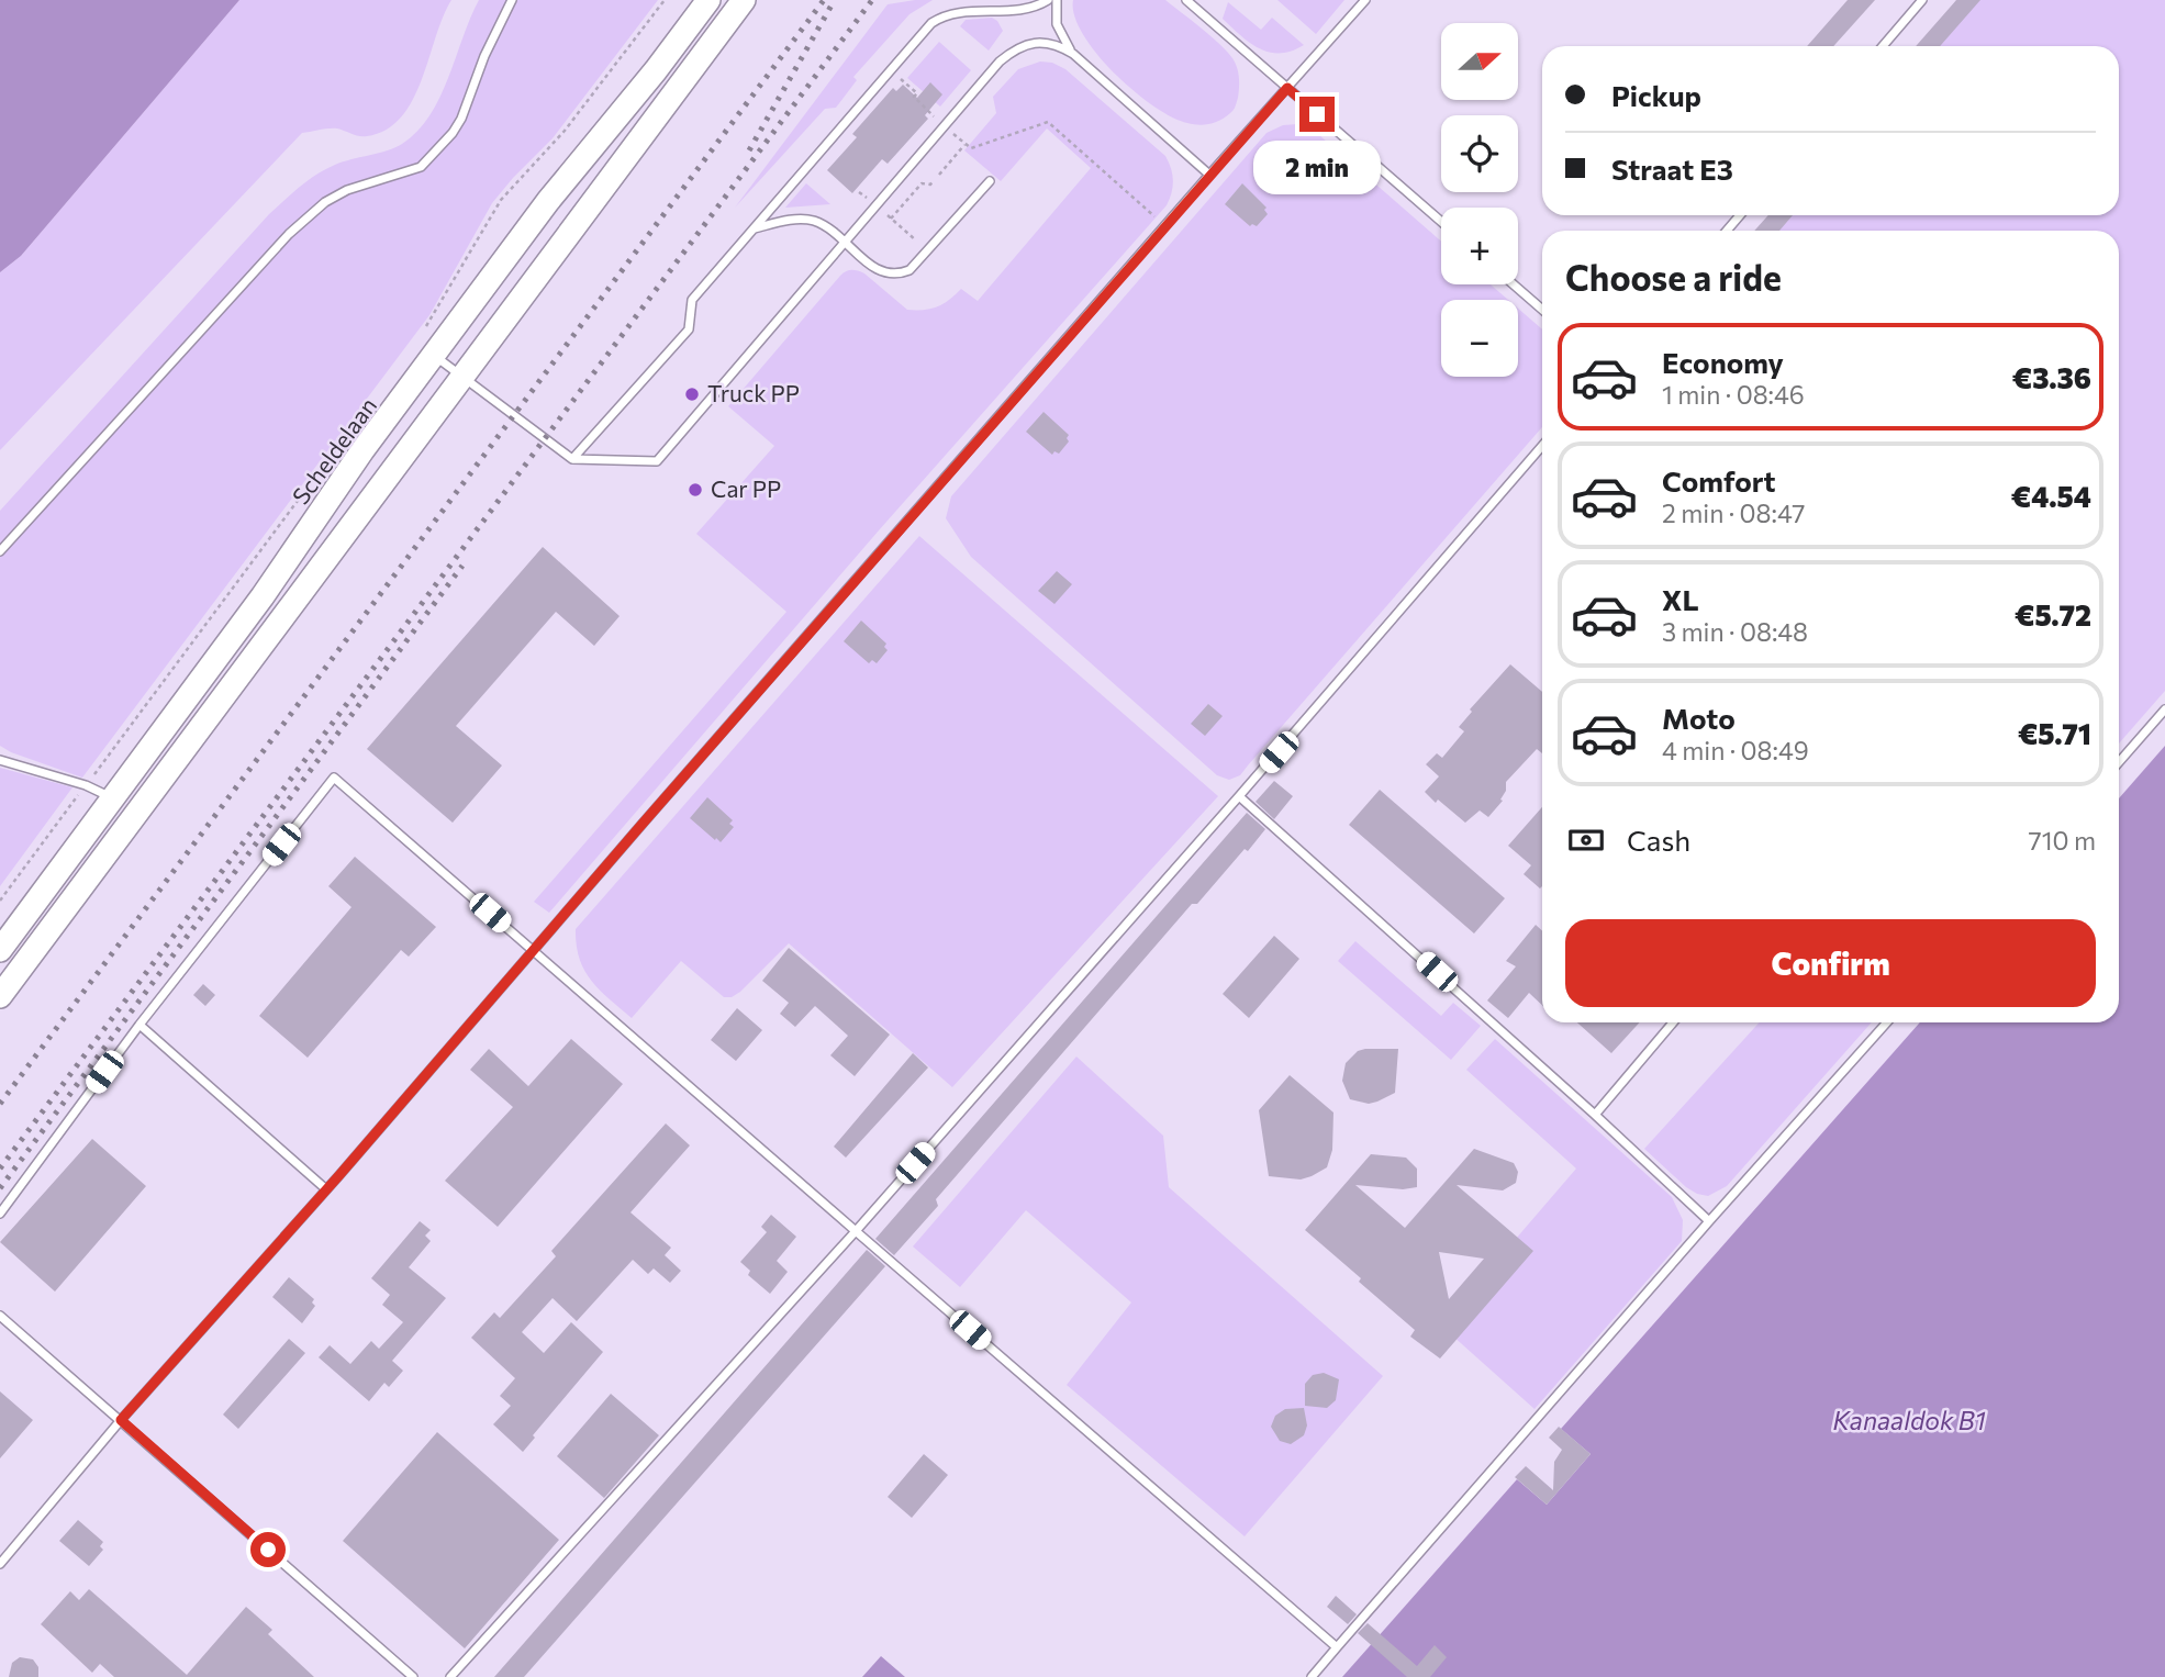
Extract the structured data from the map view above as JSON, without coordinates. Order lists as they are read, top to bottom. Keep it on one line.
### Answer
{"streets":{"main road":["Scheldelaan"]},"water":["Kanaaldok B1"],"places":["Truck PP","Car PP"],"north":"right","page":{"map_buttons":["+","−"],"banner":["Pickup","Straat E3"],"bubble":"2 min","heading":"Choose a ride","list":[{"name":"Economy","note":"1 min · 08:46","value":"€3.36"},{"name":"Comfort","note":"2 min · 08:47","value":"€4.54"},{"name":"XL","note":"3 min · 08:48","value":"€5.72"},{"name":"Moto","note":"4 min · 08:49","value":"€5.71"}],"pay":["Cash","710 m"],"buttons":"Confirm"}}
